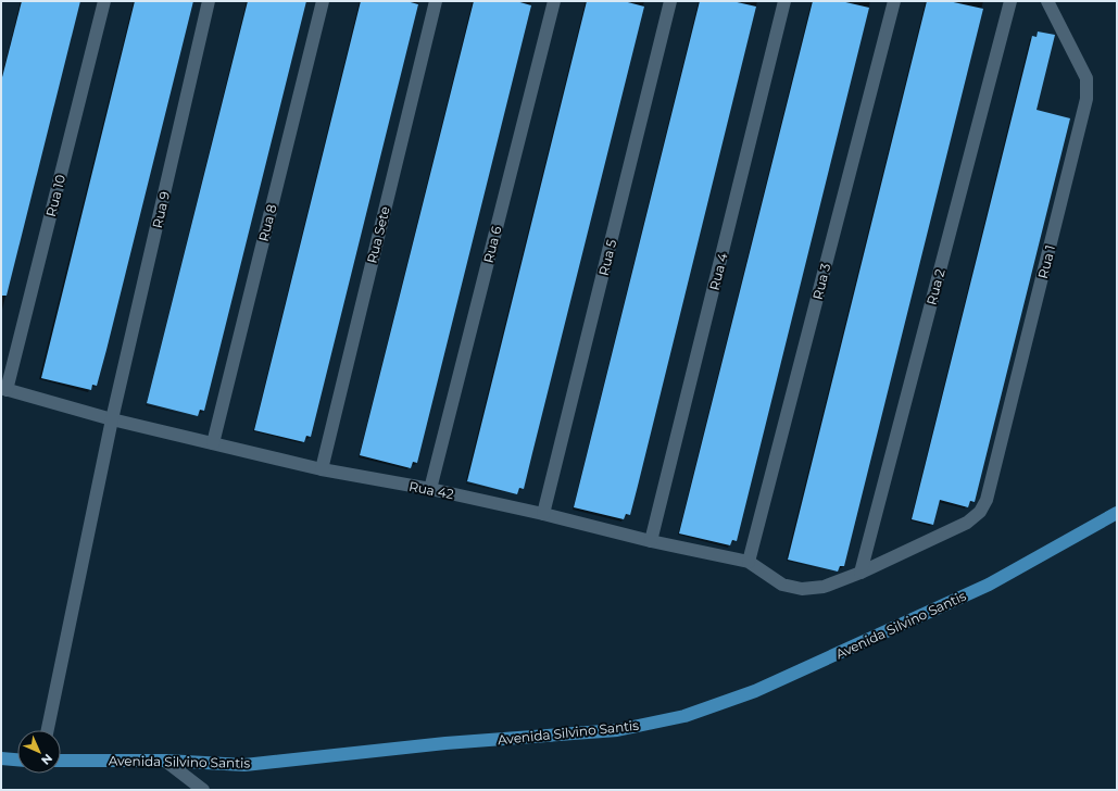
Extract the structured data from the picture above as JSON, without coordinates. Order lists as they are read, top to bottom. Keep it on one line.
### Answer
{"streets":{"main road":["Avenida Silvino Santis"],"street":["Rua 10","Rua 9","Rua 8","Rua Sete","Rua 6","Rua 5","Rua 1","Rua 4","Rua 3","Rua 2","Rua 42"]},"crossings":[["Rua 10","Rua 42"],["Rua 9","Rua 42"],["Rua 8","Rua 42"],["Rua Sete","Rua 42"],["Rua 6","Rua 42"],["Rua 5","Rua 42"],["Rua 1","Rua 3"],["Rua 1","Rua 2"],["Rua 1","Rua 42"],["Rua 4","Rua 42"],["Rua 3","Rua 42"]],"north":"bottom right"}
